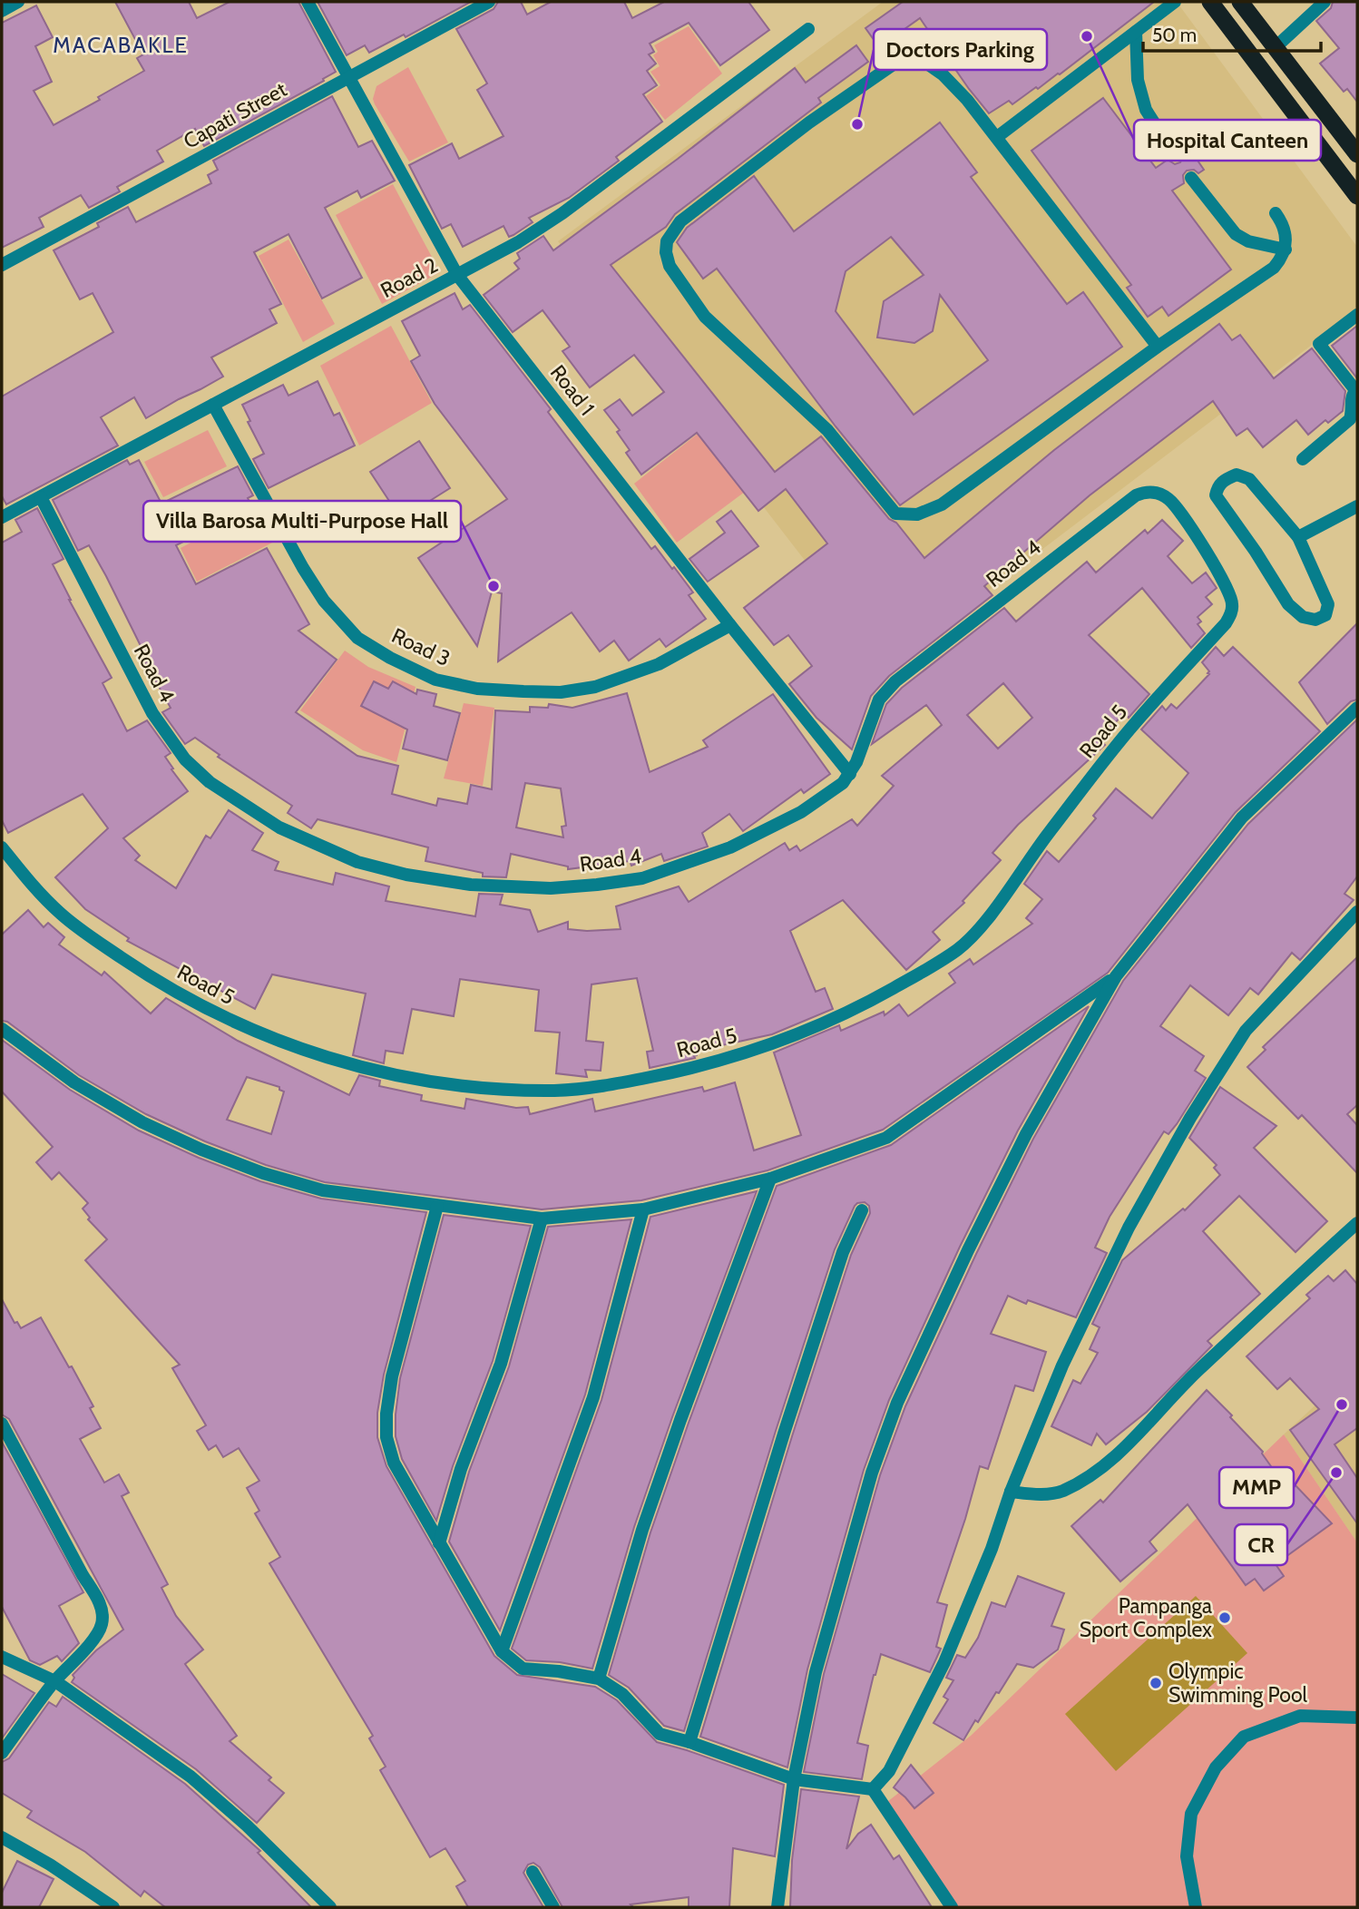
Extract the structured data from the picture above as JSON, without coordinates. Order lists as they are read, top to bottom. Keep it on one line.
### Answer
{"streets":{"street":["Capati Street","Road 2","Road 1","Road 4","Road 3","Road 5"]},"crossings":[["Capati Street","Road 1"],["Road 2","Road 1"],["Road 2","Road 4"],["Road 2","Road 3"],["Road 1","Road 4"],["Road 1","Road 3"],["Road 4","Road 5"]],"districts":["MACABAKLE"],"places":["Hospital Canteen","Doctors Parking","Villa Barosa Multi-Purpose Hall","MMP","CR","Pampanga Sport Complex","Olympic Swimming Pool"],"scale_bar":"50 m"}
